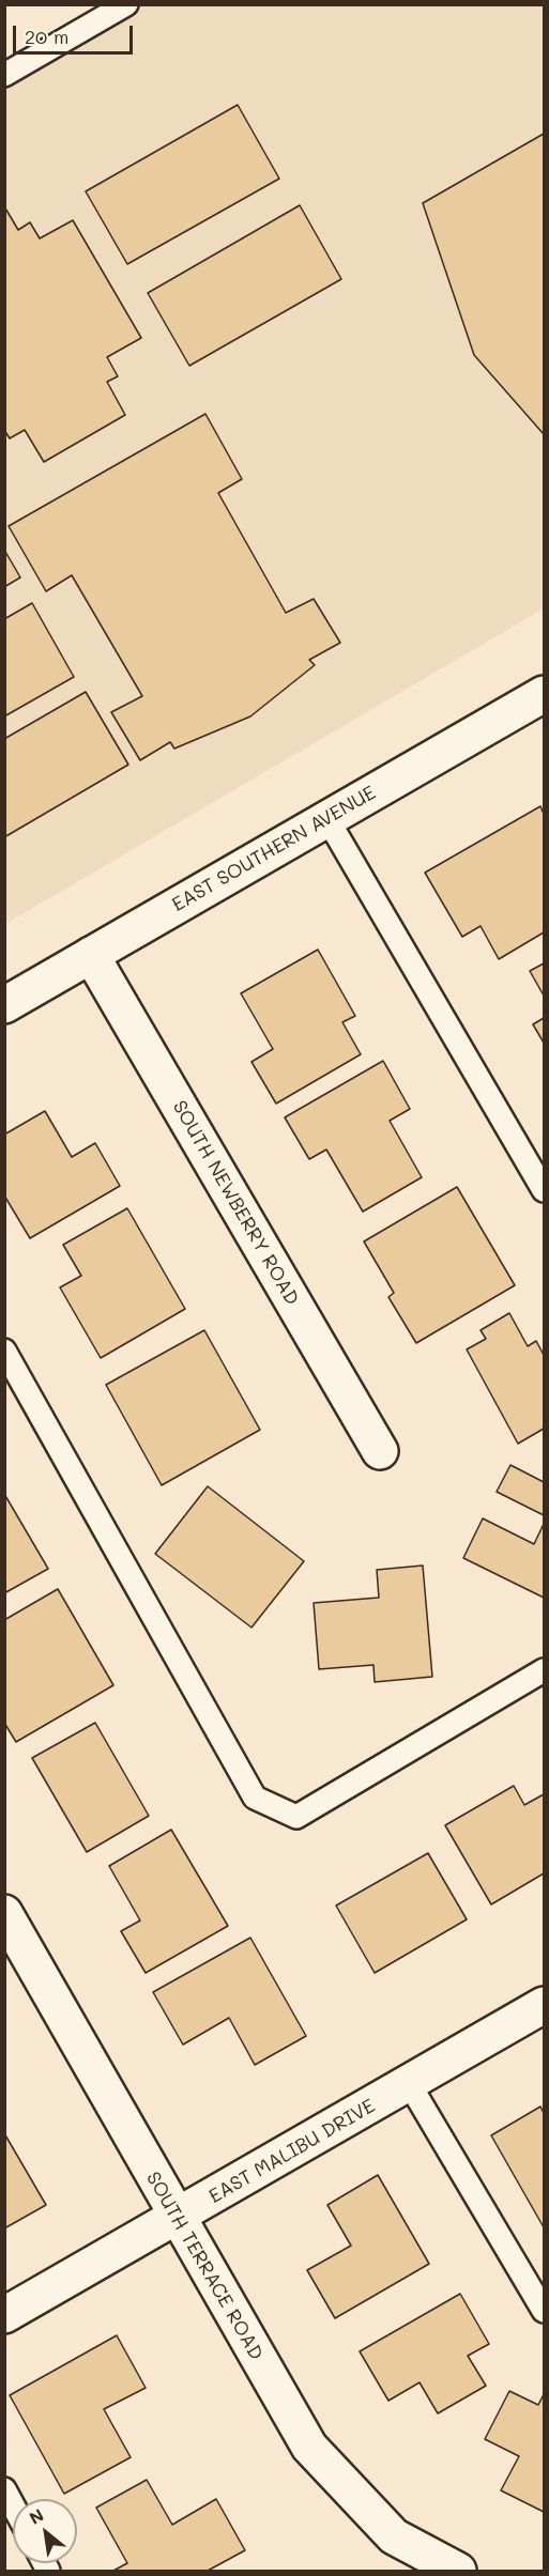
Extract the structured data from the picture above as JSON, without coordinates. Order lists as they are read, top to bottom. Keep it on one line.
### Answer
{"streets":{"street":["EAST SOUTHERN AVENUE","SOUTH NEWBERRY ROAD","EAST MALIBU DRIVE","SOUTH TERRACE ROAD"]},"crossings":[["EAST SOUTHERN AVENUE","SOUTH NEWBERRY ROAD"],["EAST MALIBU DRIVE","SOUTH TERRACE ROAD"]],"scale_bar":"20 m","north":"top left"}
